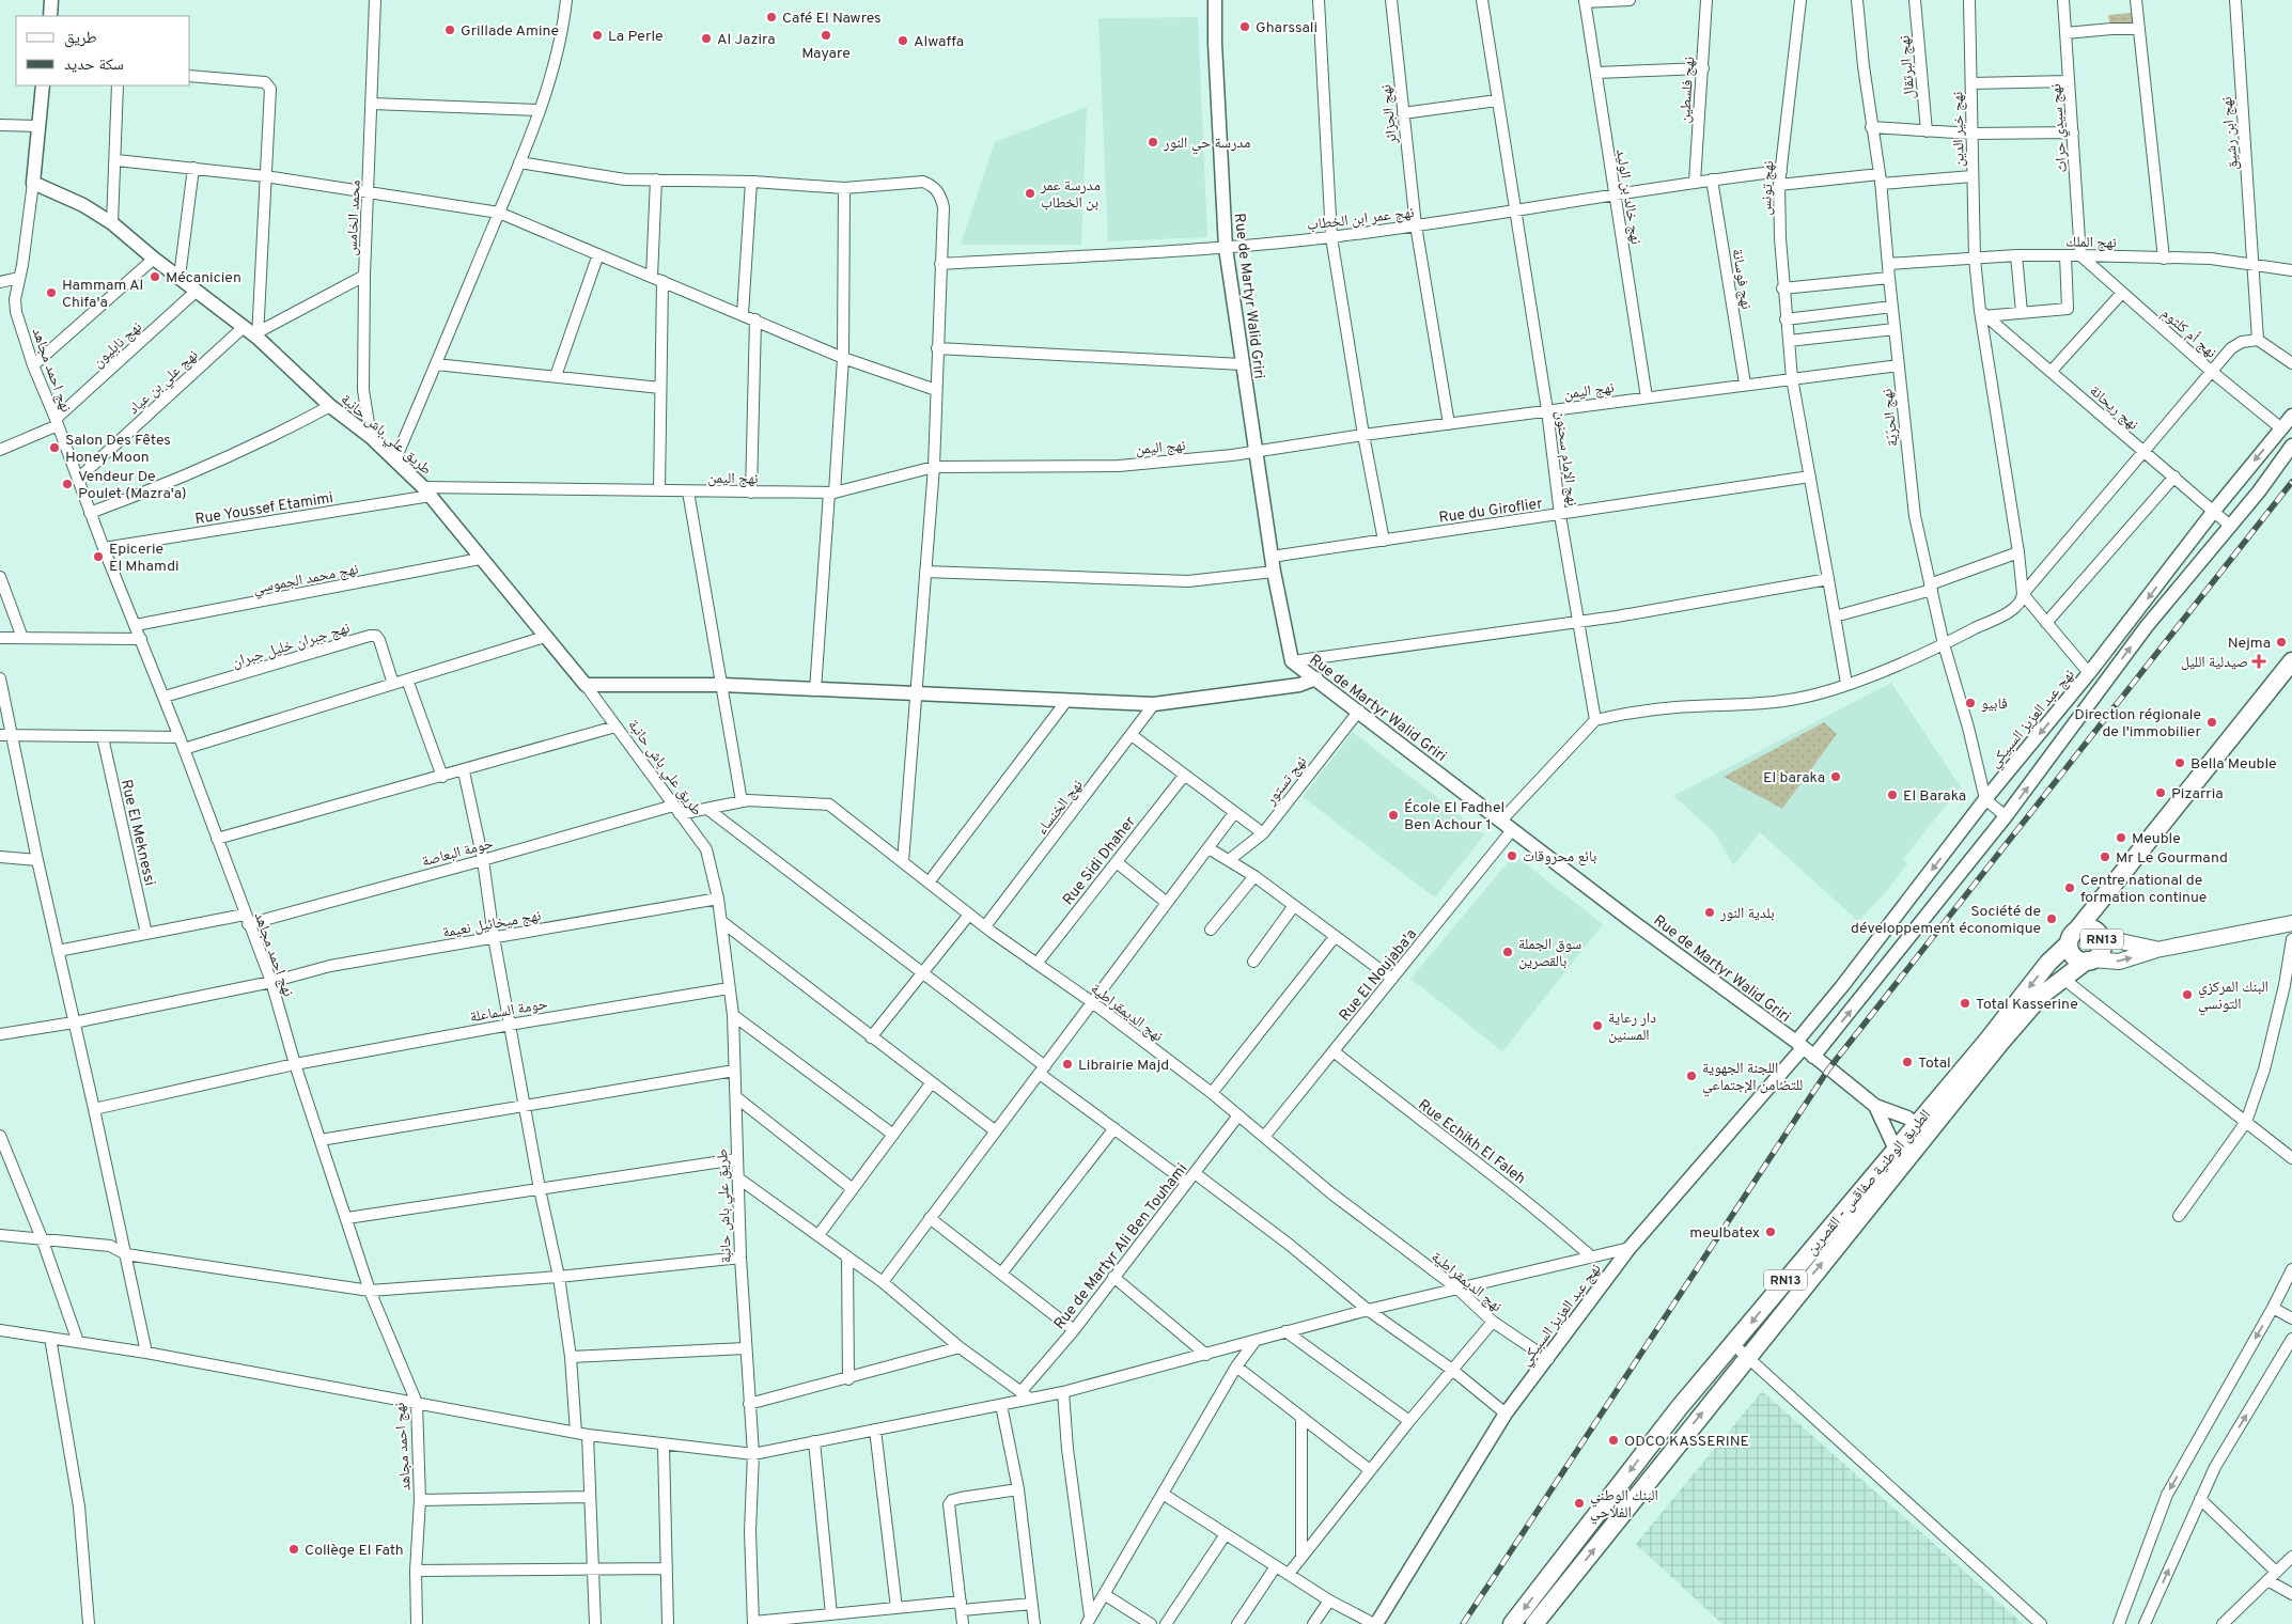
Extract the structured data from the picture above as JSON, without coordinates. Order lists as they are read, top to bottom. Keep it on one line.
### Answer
{"streets":{"main road":["RN13","الطريق الوطنية صفاقس - القصرين"],"street":["نهج البرتقال","نهج فلسطين","نهج الجزائر","نهج سيدي حراث","نهج خير الدين","نهج ابن رشيق","نهج تونس","نهج خالد بن الوليد","محمد الخامس","نهج عمر ابن الخطاب","نهج الملك","نهج فوسانة","Rue de Martyr Walid Griri","نهج أم كلثوم","نهج نابليون","نهج احمد مجاهد","نهج علي بن عياد","نهج اليمن","نهج ريحانة","نهج الحرّيّة","طريق علي باش حانبة","نهج الإمام سحنون","Rue Youssef Etamimi","Rue du Giroflier","نهج محمد الجموسي","نهج جبران خليل جبران","نهج عبد العزيز السبيكي","نهج تستور","نهج الخنساء","Rue El Meknessi","حومة البعاصة","Rue Sidi Dhaher","نهج ميخائيل نعيمة","Rue El Noujaba'a","حومة السماعلة","نهج الديمقراطية","Rue Echikh El Faleh","Rue de Martyr Ali Ben Touhami"]},"crossings":[["نهج فلسطين","نهج عمر ابن الخطاب"],["نهج الجزائر","نهج عمر ابن الخطاب"],["نهج الجزائر","نهج اليمن"],["نهج سيدي حراث","نهج الملك"],["نهج سيدي حراث","نهج أم كلثوم"],["نهج خير الدين","نهج الملك"],["نهج خير الدين","نهج ريحانة"],["نهج ابن رشيق","نهج الملك"],["نهج تونس","نهج عمر ابن الخطاب"],["نهج تونس","نهج اليمن"],["نهج تونس","Rue du Giroflier"],["نهج خالد بن الوليد","نهج عمر ابن الخطاب"],["نهج خالد بن الوليد","نهج اليمن"],["محمد الخامس","طريق علي باش حانبة"],["نهج عمر ابن الخطاب","نهج فوسانة"],["نهج عمر ابن الخطاب","Rue de Martyr Walid Griri"],["نهج عمر ابن الخطاب","نهج الإمام سحنون"],["نهج الملك","نهج أم كلثوم"],["نهج الملك","نهج الحرّيّة"],["نهج فوسانة","نهج اليمن"],["Rue de Martyr Walid Griri","نهج اليمن"],["Rue de Martyr Walid Griri","Rue du Giroflier"],["Rue de Martyr Walid Griri","نهج عبد العزيز السبيكي"],["Rue de Martyr Walid Griri","نهج تستور"],["Rue de Martyr Walid Griri","Rue El Noujaba'a"],["Rue de Martyr Walid Griri","الطريق الوطنية صفاقس - القصرين"],["نهج أم كلثوم","نهج عبد العزيز السبيكي"],["نهج نابليون","نهج احمد مجاهد"],["نهج نابليون","طريق علي باش حانبة"],["نهج احمد مجاهد","نهج علي بن عياد"],["نهج احمد مجاهد","Rue Youssef Etamimi"],["نهج احمد مجاهد","نهج محمد الجموسي"],["نهج احمد مجاهد","نهج جبران خليل جبران"],["نهج احمد مجاهد","حومة البعاصة"],["نهج احمد مجاهد","نهج ميخائيل نعيمة"],["نهج احمد مجاهد","حومة السماعلة"],["نهج علي بن عياد","طريق علي باش حانبة"],["نهج اليمن","نهج الحرّيّة"],["نهج اليمن","طريق علي باش حانبة"],["نهج اليمن","نهج الإمام سحنون"],["نهج اليمن","Rue Youssef Etamimi"],["نهج ريحانة","نهج عبد العزيز السبيكي"],["نهج الحرّيّة","نهج عبد العزيز السبيكي"],["طريق علي باش حانبة","Rue Youssef Etamimi"],["طريق علي باش حانبة","نهج محمد الجموسي"],["طريق علي باش حانبة","حومة البعاصة"],["طريق علي باش حانبة","نهج ميخائيل نعيمة"],["طريق علي باش حانبة","حومة السماعلة"],["طريق علي باش حانبة","نهج الديمقراطية"],["نهج الإمام سحنون","Rue du Giroflier"],["نهج عبد العزيز السبيكي","نهج الديمقراطية"],["نهج الخنساء","نهج الديمقراطية"],["Rue El Meknessi","حومة البعاصة"],["حومة البعاصة","نهج الديمقراطية"],["Rue Sidi Dhaher","نهج الديمقراطية"],["RN13","الطريق الوطنية صفاقس - القصرين"],["Rue El Noujaba'a","نهج الديمقراطية"],["Rue El Noujaba'a","Rue Echikh El Faleh"],["نهج الديمقراطية","Rue de Martyr Ali Ben Touhami"]],"places":{"other":["Café El Nawres","Gharssali","Grillade Amine","La Perle","Mayare","Al Jazira","Alwaffa","مدرسة حي النور","مدرسة عمر بن الخطاب","Mécanicien","Hammam Al Chifa'a","Salon Des Fêtes Honey Moon","Vendeur De Poulet (Mazra'a)","Epicerie El Mhamdi","Nejma","فابيو","Direction régionale de l'immobilier","Bella Meuble","El baraka","Pizarria","El Baraka","École El Fadhel Ben Achour 1","Meuble","بائع محروقات","Mr Le Gourmand","Centre national de formation continue","بلدية النور","Société de développement économique","سوق الجملة بالقصرين","البنك المركزي التونسي","Total Kasserine","دار رعاية المسنين","Total","Librairie Majd","اللجنة الجهوية للتضامن الإجتماعي","meulbatex","ODCO KASSERINE","البنك الوطني الفلاحي","Collège El Fath"],"health":["صيدلية الليل"]},"legend":["طريق","سكة حديد"]}
